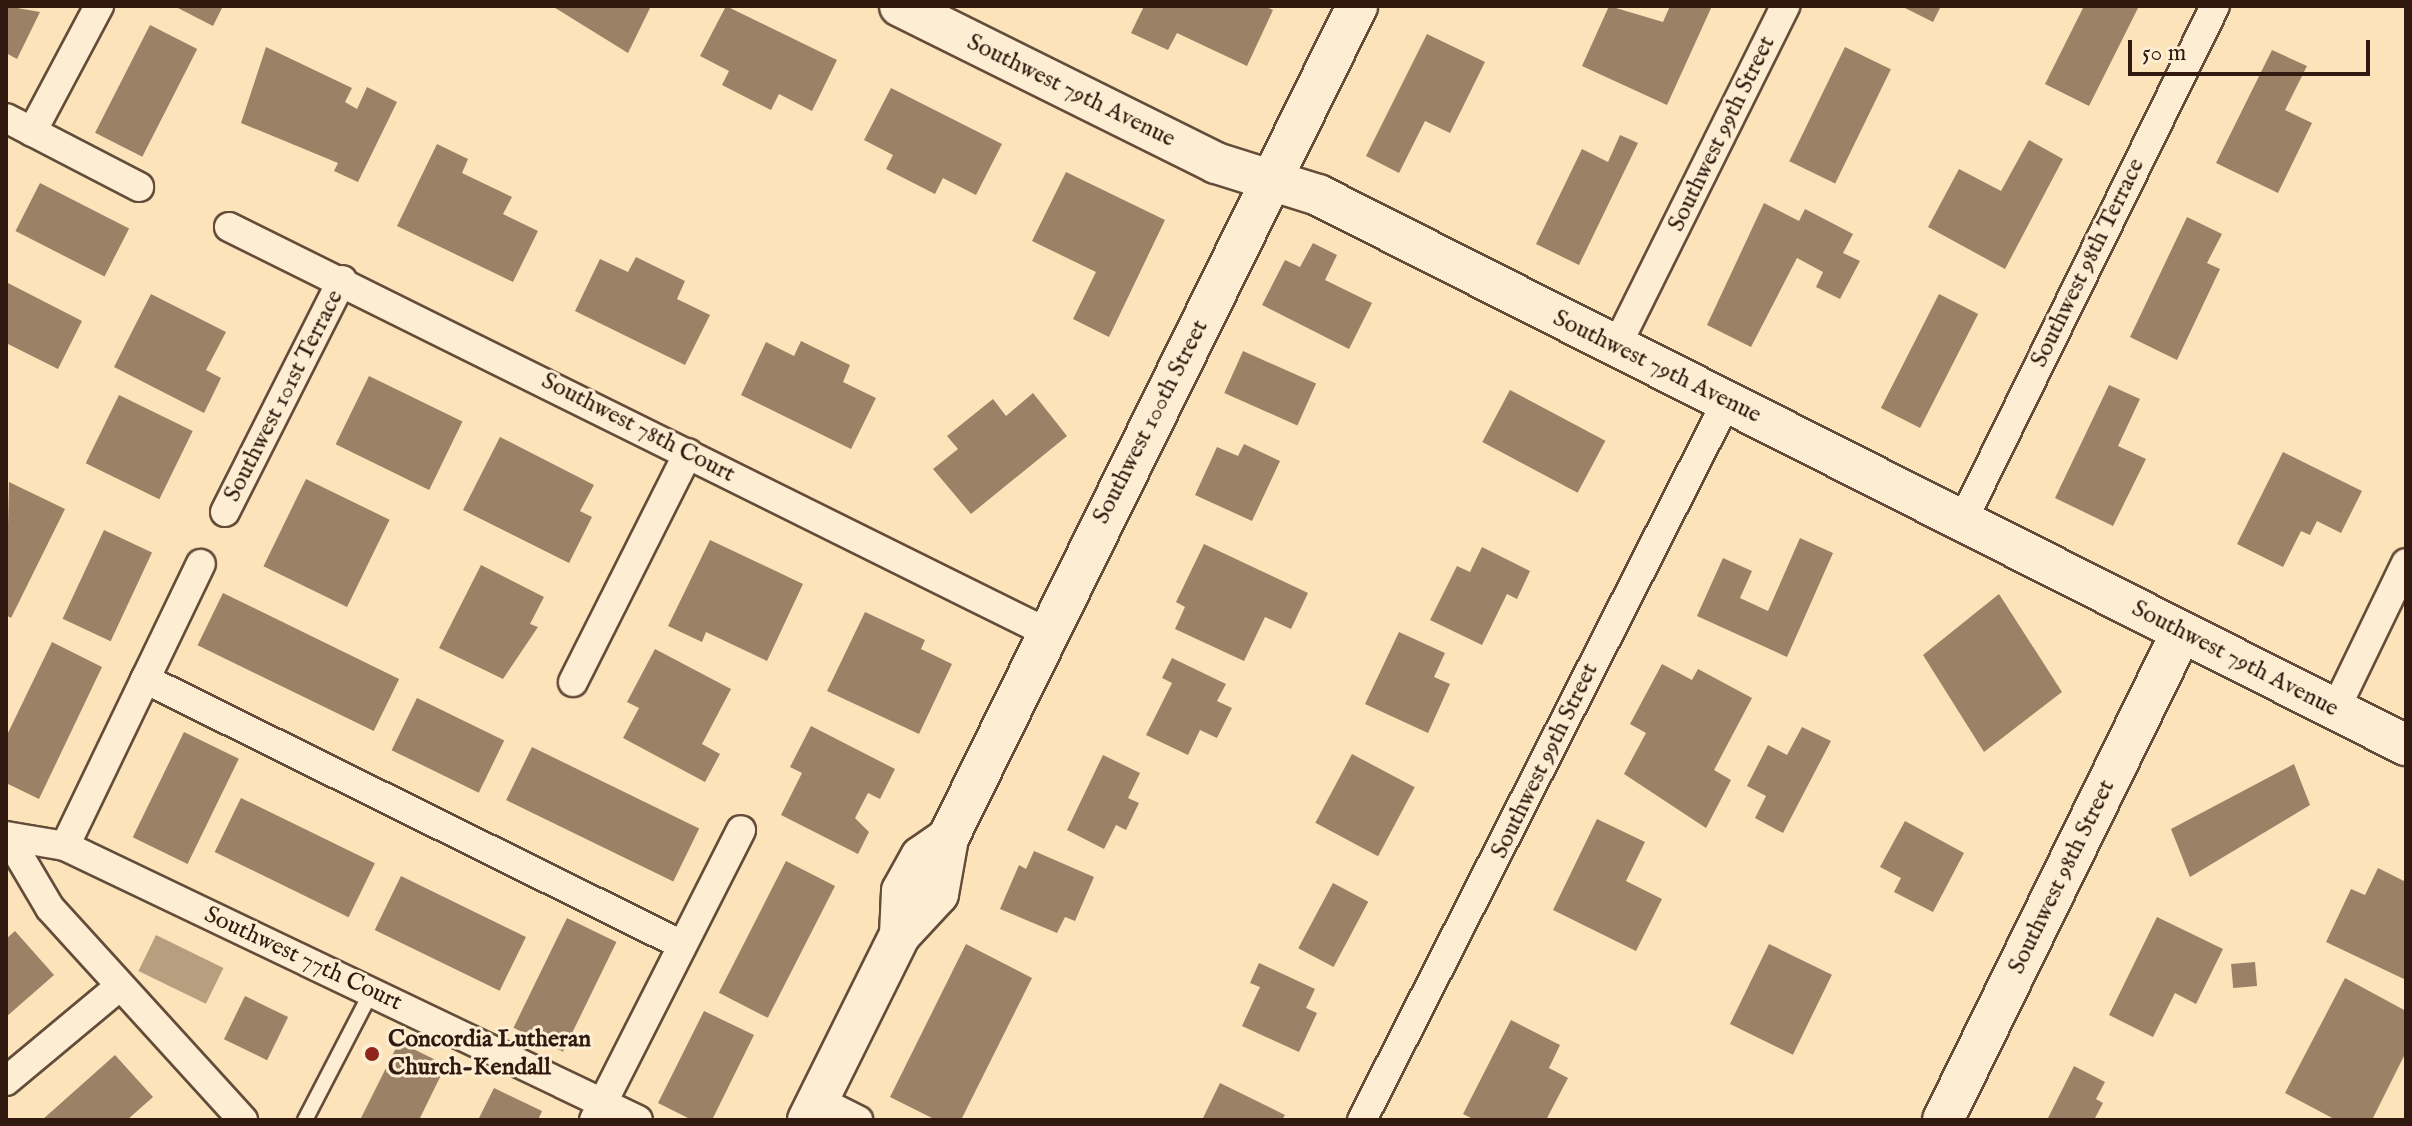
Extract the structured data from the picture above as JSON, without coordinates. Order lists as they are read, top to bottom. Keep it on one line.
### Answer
{"streets":{"street":["Southwest 79th Avenue","Southwest 99th Street","Southwest 98th Terrace","Southwest 101st Terrace","Southwest 100th Street","Southwest 78th Court","Southwest 98th Street","Southwest 77th Court"]},"crossings":[["Southwest 79th Avenue","Southwest 99th Street"],["Southwest 79th Avenue","Southwest 98th Terrace"],["Southwest 79th Avenue","Southwest 100th Street"],["Southwest 79th Avenue","Southwest 98th Street"],["Southwest 101st Terrace","Southwest 78th Court"],["Southwest 100th Street","Southwest 78th Court"]],"places":["Concordia Lutheran Church-Kendall"],"scale_bar":"50 m"}
